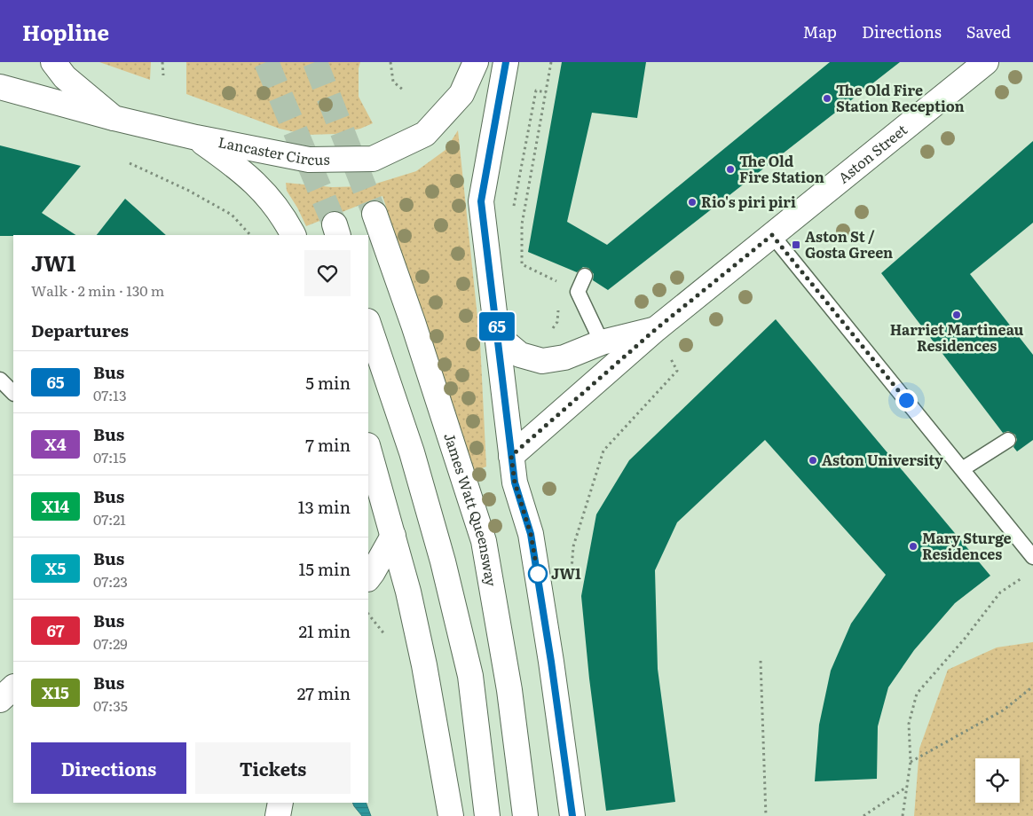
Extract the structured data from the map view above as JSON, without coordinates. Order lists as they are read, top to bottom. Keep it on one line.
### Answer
{"streets":{"main road":["Lancaster Circus","Aston Street","James Watt Queensway"]},"places":{"other":["The Old Fire Station Reception","The Old Fire Station","Rio's piri piri","Harriet Martineau Residences","Aston University","Mary Sturge Residences","JW1"],"transit":["Aston St / Gosta Green"]},"lines":["bus line 65"],"page":{"header":"Hopline","nav":["Map","Directions","Saved"],"on_map":"65","heading":[["JW1","Walk · 2 min · 130 m"],"Departures"],"list":[{"mark":"65","name":"Bus","note":"07:13","value":"5 min"},{"mark":"X4","name":"Bus","note":"07:15","value":"7 min"},{"mark":"X14","name":"Bus","note":"07:21","value":"13 min"},{"mark":"X5","name":"Bus","note":"07:23","value":"15 min"},{"mark":"67","name":"Bus","note":"07:29","value":"21 min"},{"mark":"X15","name":"Bus","note":"07:35","value":"27 min"}],"buttons":["Directions","Tickets"]}}
